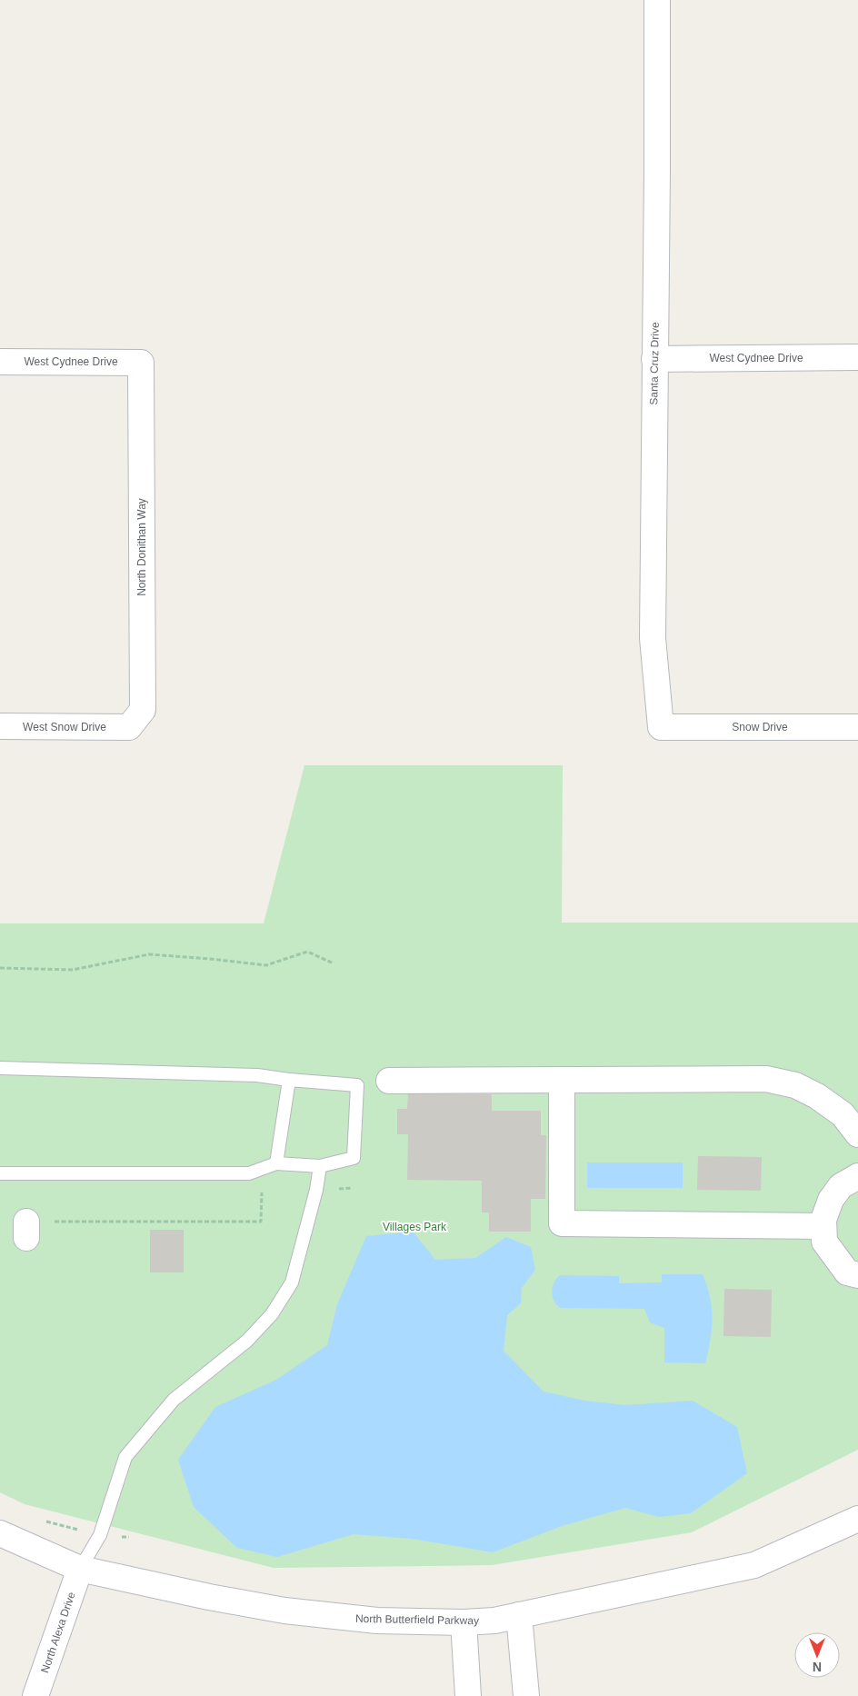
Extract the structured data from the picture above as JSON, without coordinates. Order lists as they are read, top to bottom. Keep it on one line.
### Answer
{"streets":{"street":["West Cydnee Drive","Santa Cruz Drive","North Donithan Way","West Snow Drive","Snow Drive","North Butterfield Parkway","North Alexa Drive"]},"crossings":[["West Cydnee Drive","Santa Cruz Drive"],["West Cydnee Drive","North Donithan Way"],["Santa Cruz Drive","Snow Drive"],["North Donithan Way","West Snow Drive"],["North Butterfield Parkway","North Alexa Drive"]],"parks":["Villages Park"],"north":"bottom"}
